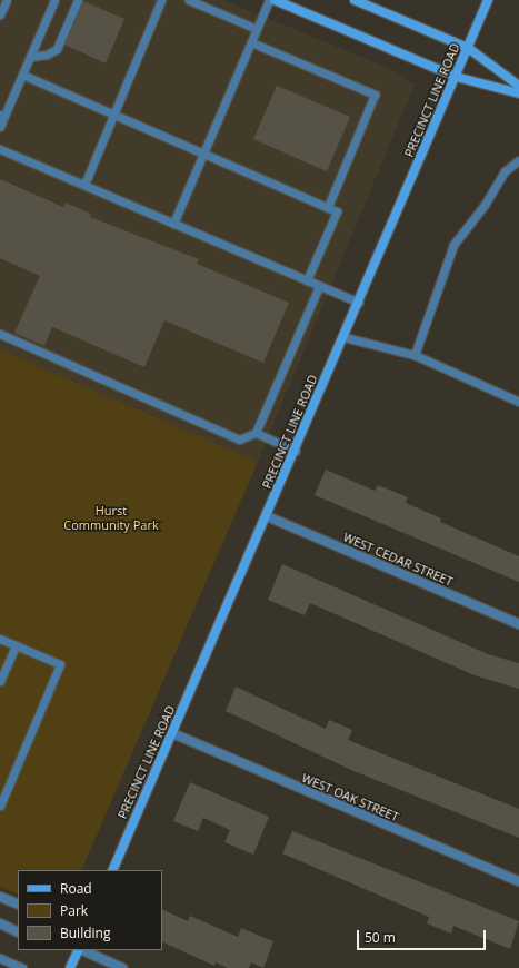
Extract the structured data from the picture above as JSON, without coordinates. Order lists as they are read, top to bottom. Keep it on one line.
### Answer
{"streets":{"main road":["PRECINCT LINE ROAD"],"street":["WEST CEDAR STREET","WEST OAK STREET"]},"crossings":[["PRECINCT LINE ROAD","WEST CEDAR STREET"],["PRECINCT LINE ROAD","WEST OAK STREET"]],"parks":["Hurst Community Park"],"legend":["Road","Park","Building"],"scale_bar":"50 m"}
